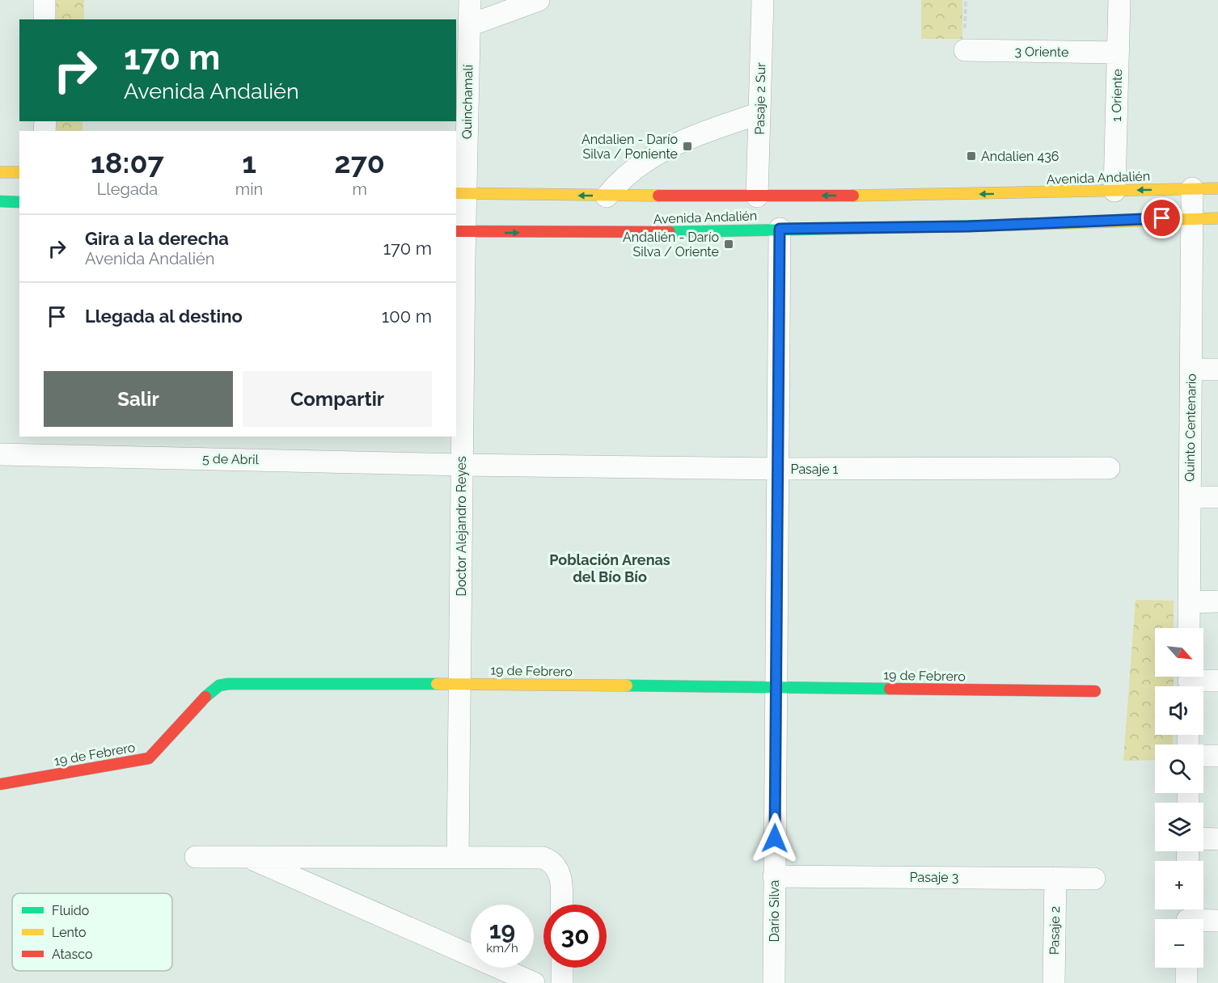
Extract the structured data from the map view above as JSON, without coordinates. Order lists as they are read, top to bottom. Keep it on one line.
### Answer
{"streets":{"main road":["Avenida Andalién","19 de Febrero"],"street":["3 Oriente","1 Oriente","Pasaje 2 Sur","Quinchamalí","Quinto Centenario","5 de Abril","Pasaje 1","Doctor Alejandro Reyes","Pasaje 3","Dario Silva","Pasaje 2"]},"crossings":[["3 Oriente","1 Oriente"],["1 Oriente","Avenida Andalién"],["Pasaje 2 Sur","Avenida Andalién"],["Quinchamalí","Avenida Andalién"],["Quinchamalí","Doctor Alejandro Reyes"],["Avenida Andalién","Quinto Centenario"],["Avenida Andalién","Doctor Alejandro Reyes"],["Avenida Andalién","Dario Silva"],["5 de Abril","Pasaje 1"],["5 de Abril","Doctor Alejandro Reyes"],["Pasaje 1","Doctor Alejandro Reyes"],["Pasaje 1","Dario Silva"],["Doctor Alejandro Reyes","19 de Febrero"],["19 de Febrero","Dario Silva"],["Pasaje 3","Dario Silva"],["Pasaje 3","Pasaje 2"]],"districts":["Población Arenas del Bío Bío"],"places":{"transit":["Andalien - Darío Silva / Poniente","Andalien 436","Andalién - Darío Silva / Oriente"]},"legend":["Fluido","Lento","Atasco"],"north":"bottom right","page":{"turn":["170 m","Avenida Andalién"],"eta":["18:07","Llegada","1","min","270","m"],"list":[{"name":"Gira a la derecha","note":"Avenida Andalién","value":"170 m"},{"name":"Llegada al destino","value":"100 m"}],"buttons":["Salir","Compartir"],"map_buttons":["+","−"],"speed":"19 km/h","limit":"30"}}
